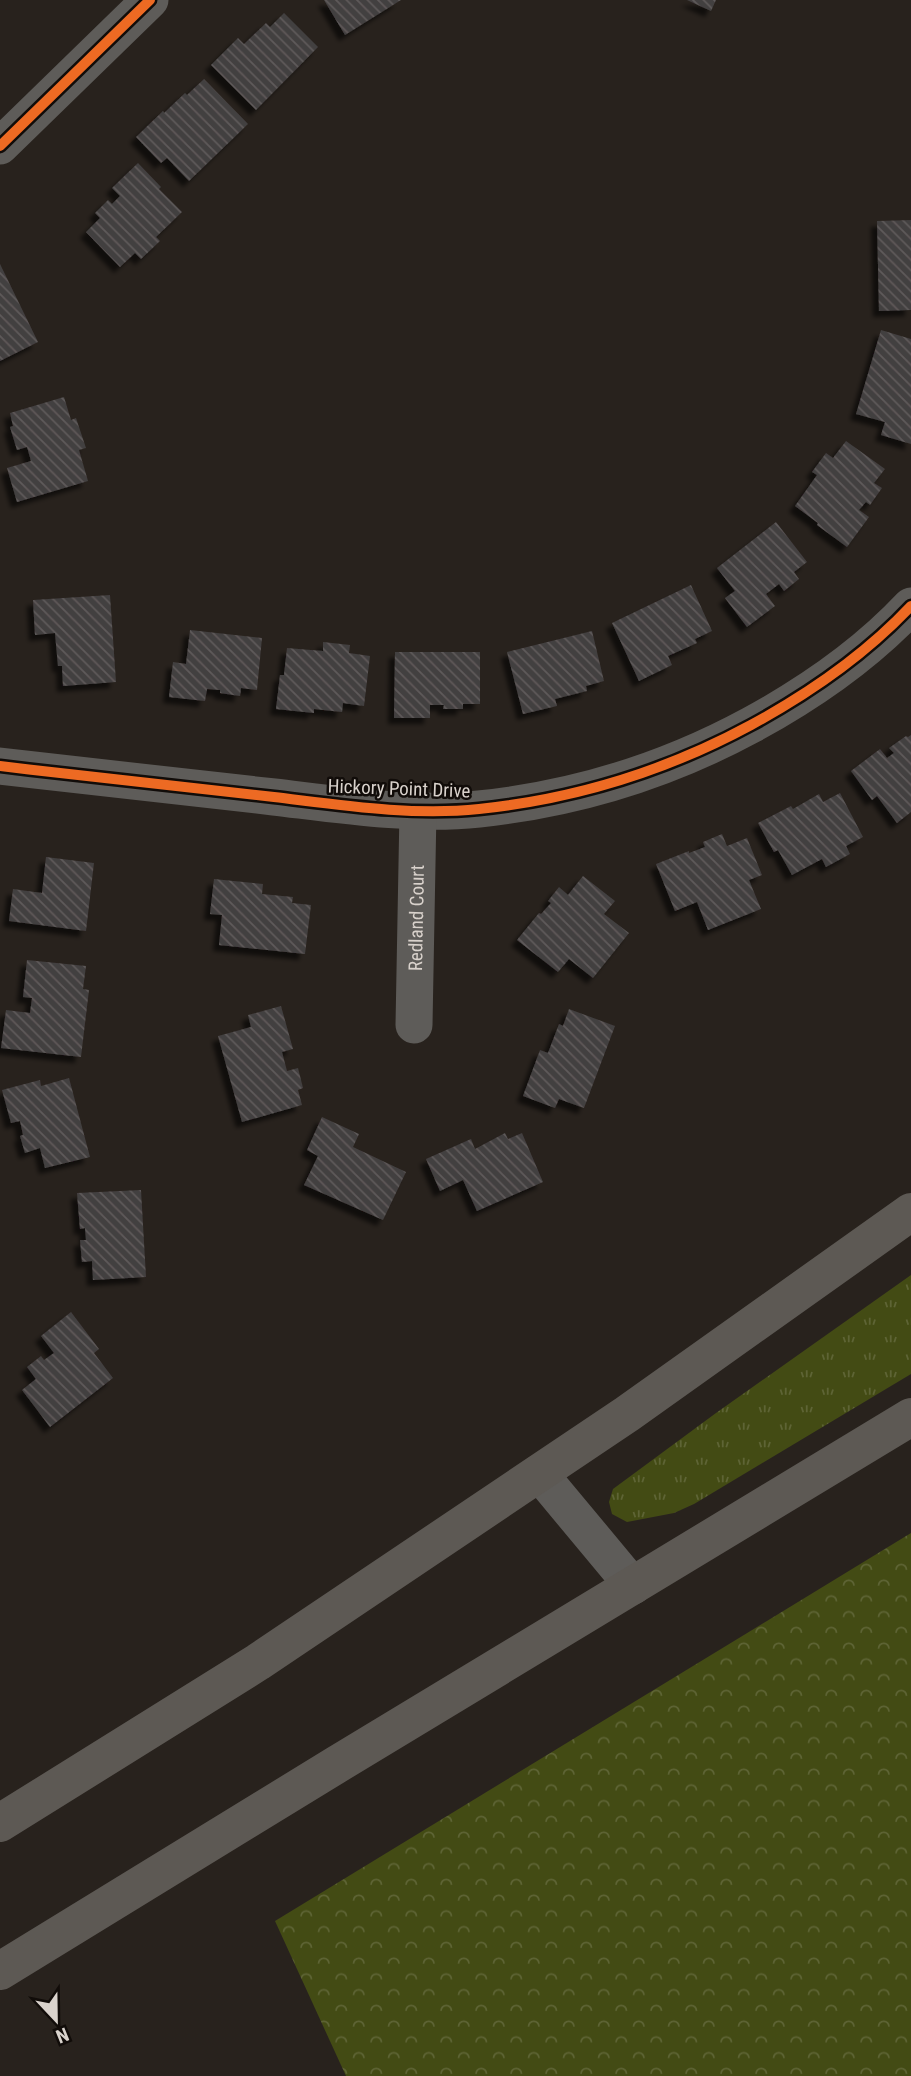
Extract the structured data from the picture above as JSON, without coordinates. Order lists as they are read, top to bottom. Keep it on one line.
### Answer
{"streets":{"street":["Hickory Point Drive","Redland Court"]},"crossings":[["Hickory Point Drive","Redland Court"]],"north":"bottom"}
